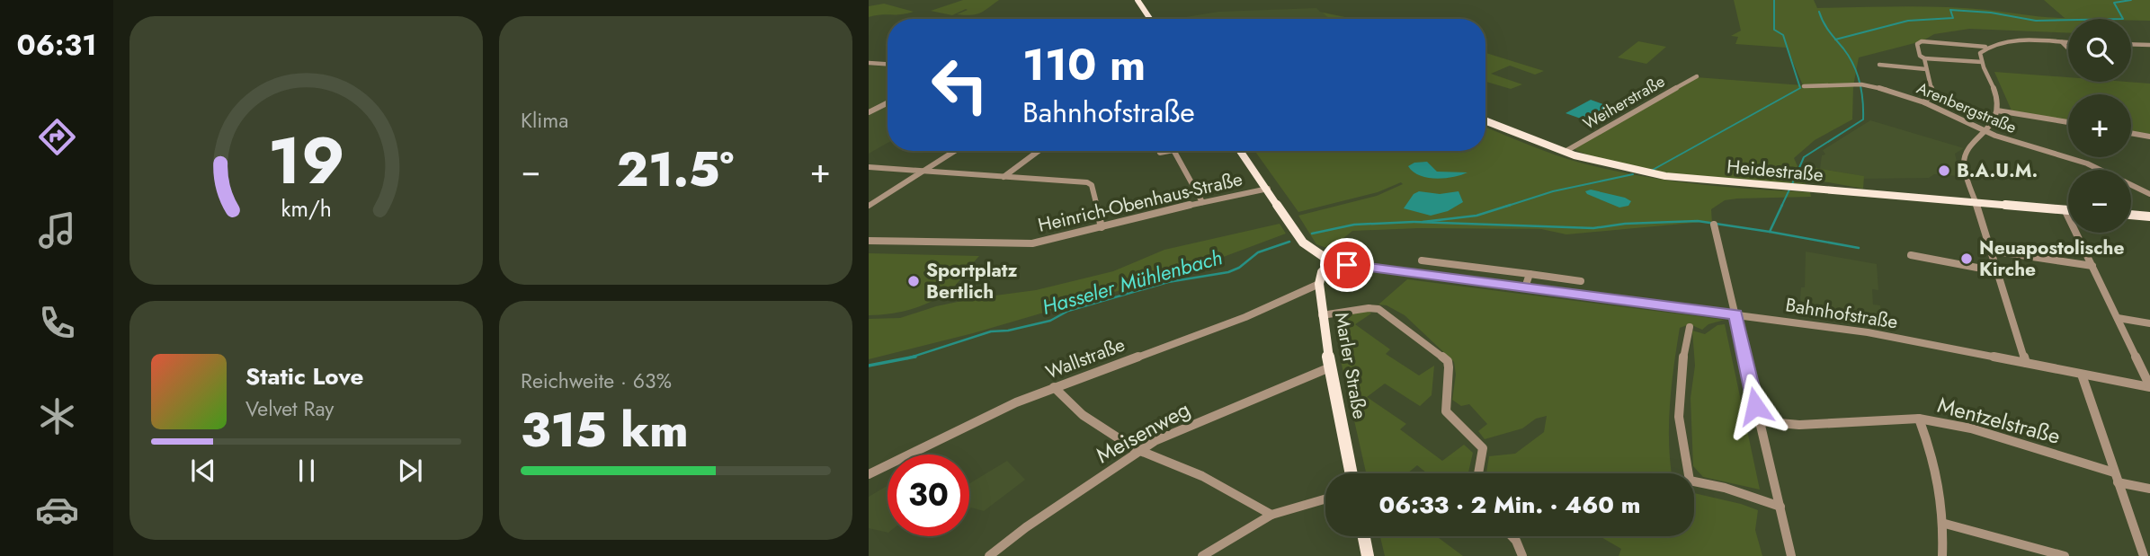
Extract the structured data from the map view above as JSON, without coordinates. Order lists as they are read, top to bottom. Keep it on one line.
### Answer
{"streets":{"main road":["Heidestraße","Marler Straße"],"street":["Weiherstraße","Arenbergstraße","Heinrich-Obenhaus-Straße","Bahnhofstraße","Wallstraße","Mentzelstraße","Meisenweg"]},"crossings":[["Weiherstraße","Heidestraße"],["Wallstraße","Marler Straße"],["Marler Straße","Meisenweg"]],"water":["Hasseler Mühlenbach"],"places":["B.A.U.M.","Neuapostolische Kirche","Sportplatz Bertlich"],"page":{"tabs":"06:31","tile":["Klima",["Reichweite · 63%","315 km"]],"map_buttons":["+","−"],"turn":["110 m","Bahnhofstraße"],"heat":["−","21.5°","+"],"song":["Static Love","Velvet Ray"],"limit":"30","trip":"06:33 · 2 Min. · 460 m","gauge":["19","km/h"]}}
